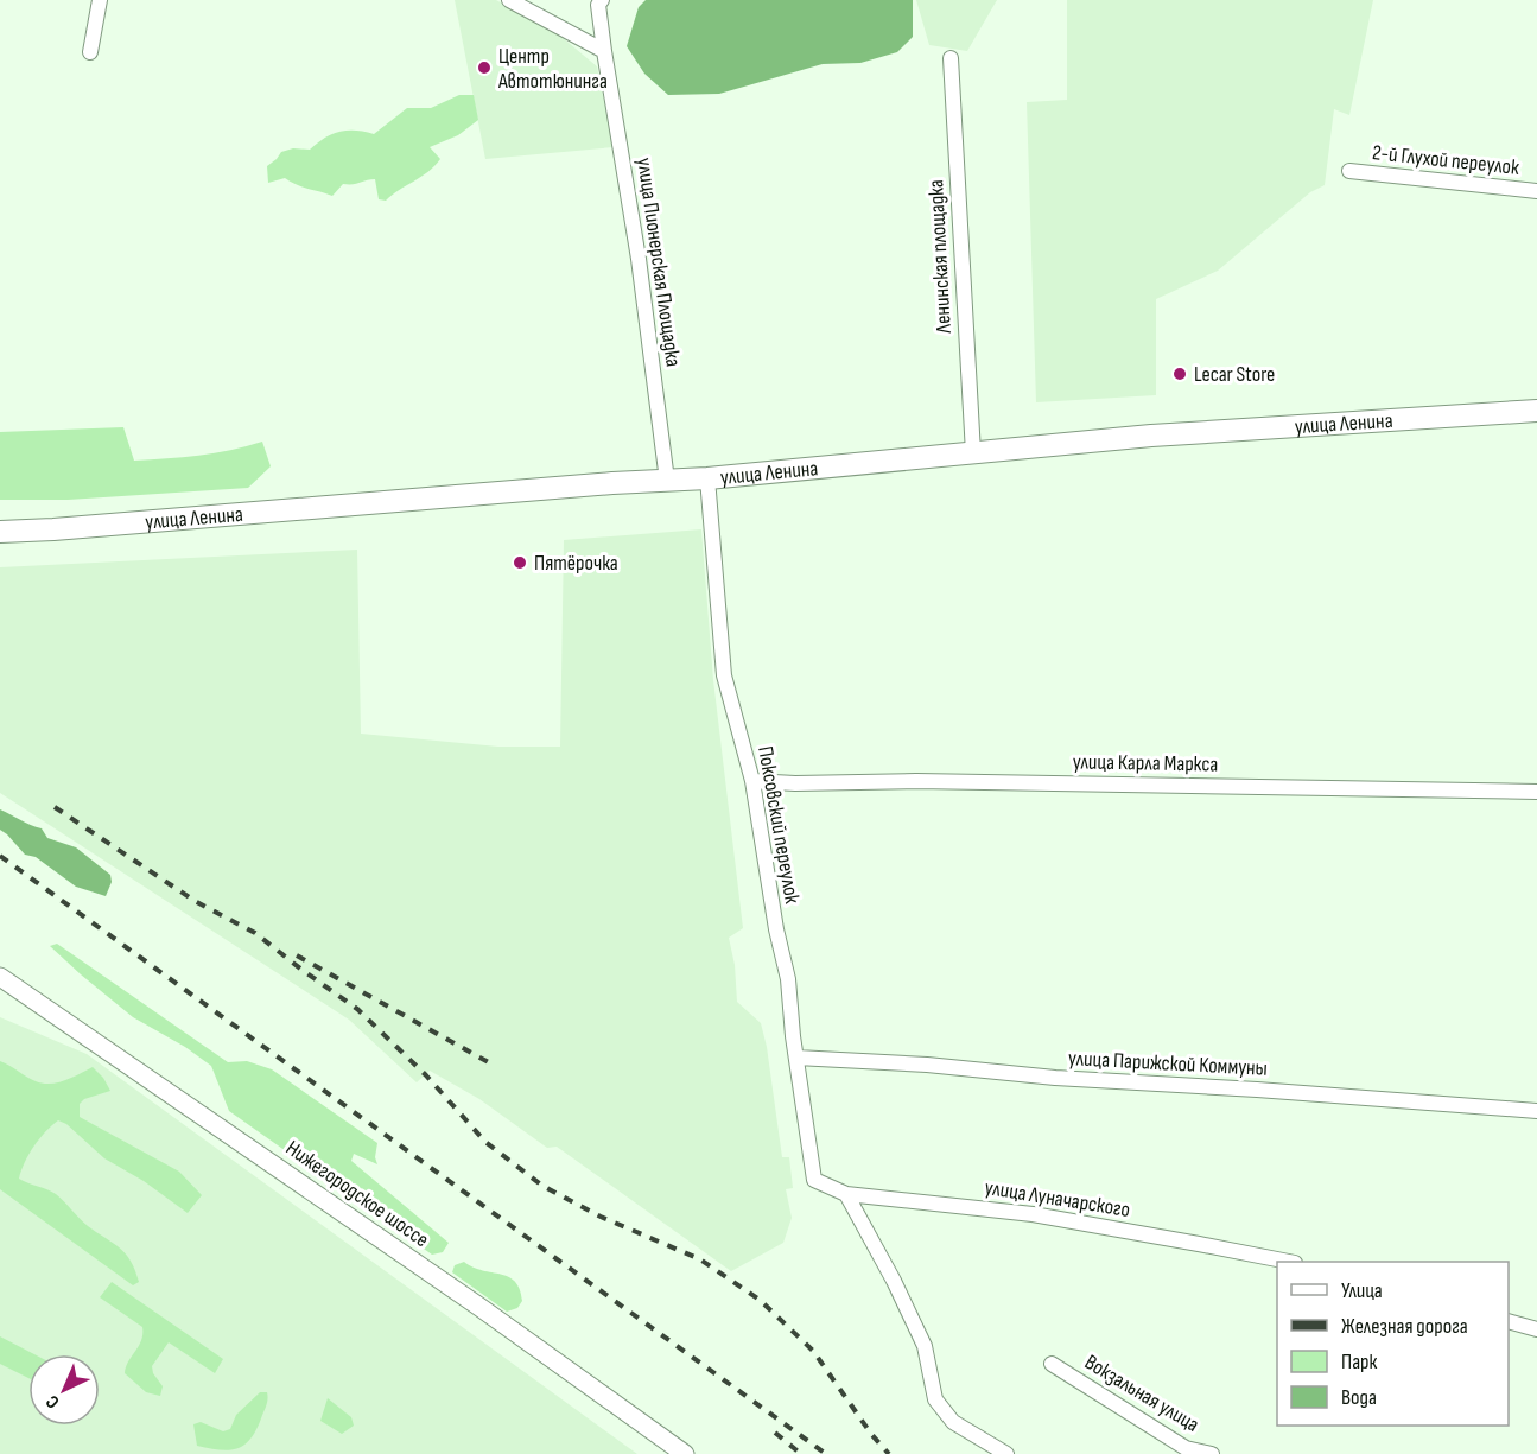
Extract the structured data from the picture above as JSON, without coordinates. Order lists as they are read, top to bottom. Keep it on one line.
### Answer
{"streets":{"main road":["улица Ленина"],"street":["2-й Глухой переулок","Ленинская площадка","улица Пионерская Площадка","улица Карла Маркса","Поксовский переулок","улица Парижской Коммуны","Нижегородское шоссе","улица Луначарского","Вокзальная улица"]},"crossings":[["Ленинская площадка","улица Ленина"],["улица Пионерская Площадка","улица Ленина"],["улица Ленина","Поксовский переулок"],["улица Карла Маркса","Поксовский переулок"],["Поксовский переулок","улица Парижской Коммуны"],["Поксовский переулок","улица Луначарского"]],"places":["Центр Автотюнинга","Lecar Store","Пятёрочка"],"legend":["Улица","Железная дорога","Парк","Вода"],"north":"bottom left"}
